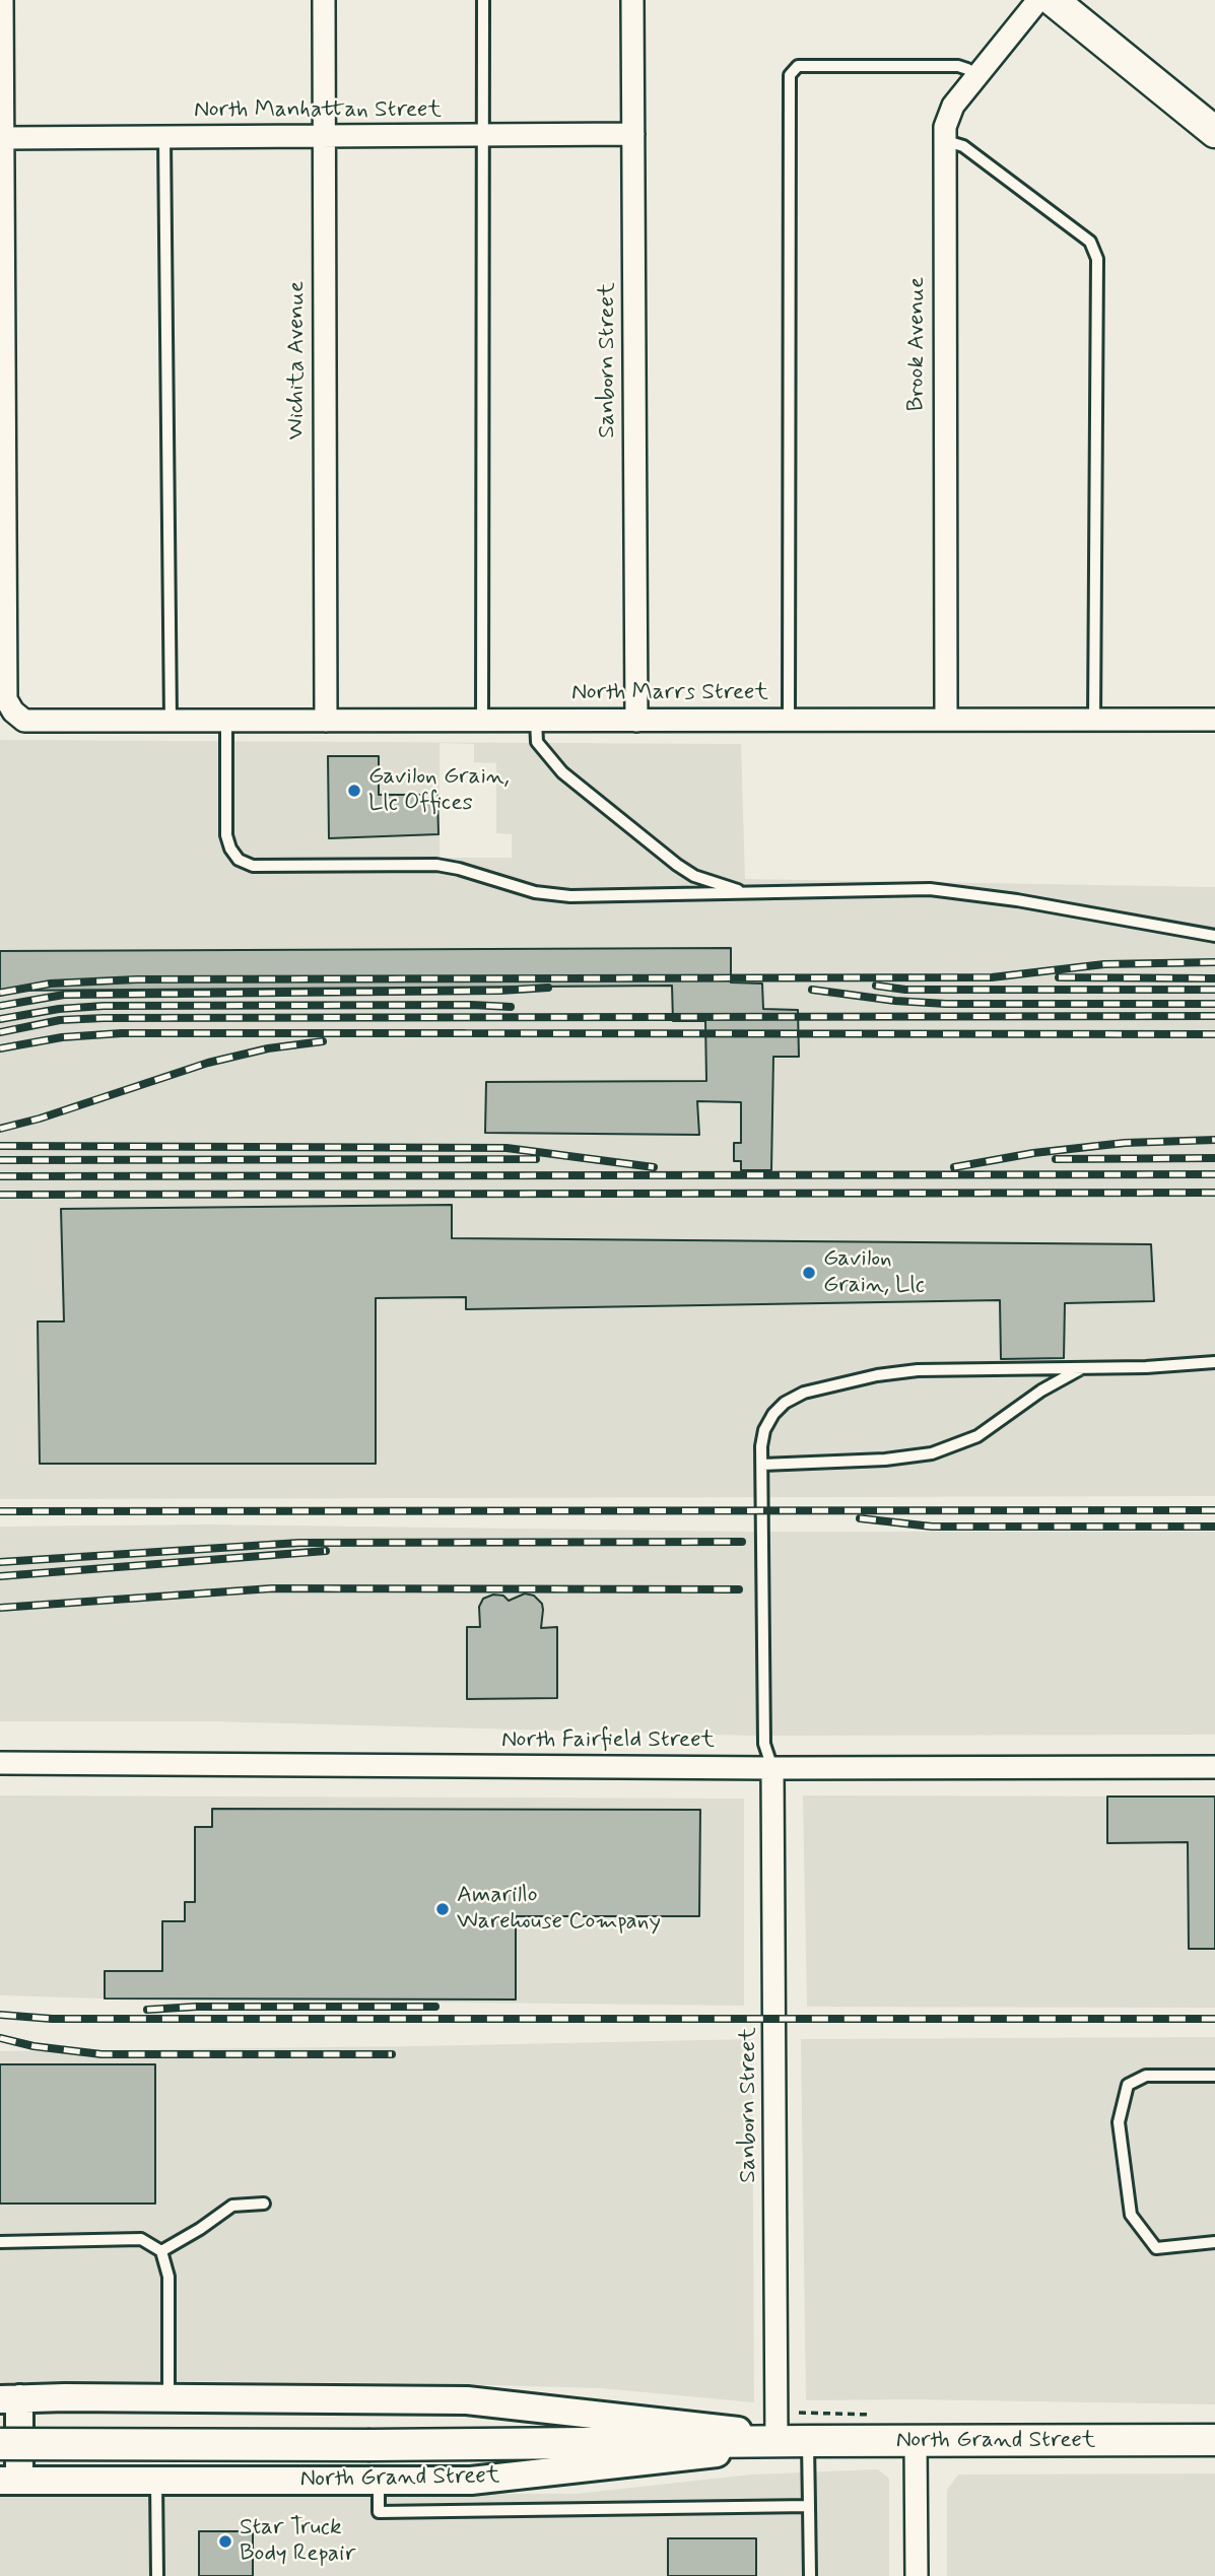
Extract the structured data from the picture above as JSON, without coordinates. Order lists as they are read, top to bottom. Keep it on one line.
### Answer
{"streets":{"main road":["North Grand Street"],"street":["North Manhattan Street","Brook Avenue","Wichita Avenue","Sanborn Street","North Marrs Street","North Fairfield Street"]},"crossings":[["North Manhattan Street","Wichita Avenue"],["North Manhattan Street","Sanborn Street"],["North Manhattan Street","North Marrs Street"],["Brook Avenue","North Marrs Street"],["Wichita Avenue","North Marrs Street"],["Sanborn Street","North Marrs Street"],["Sanborn Street","North Fairfield Street"],["Sanborn Street","North Grand Street"]],"places":["Gavilon Grain, Llc Offices","Gavilon Grain, Llc","Amarillo Warehouse Company","Star Truck Body Repair"]}
